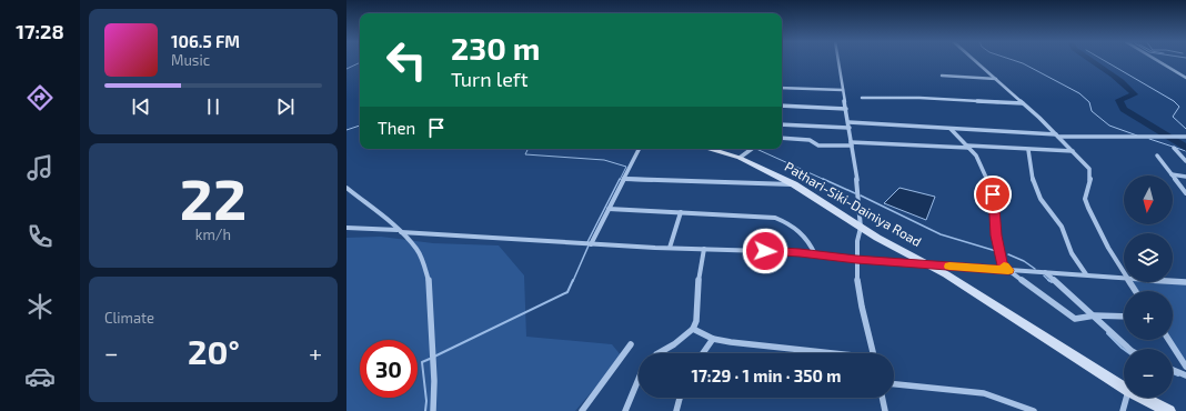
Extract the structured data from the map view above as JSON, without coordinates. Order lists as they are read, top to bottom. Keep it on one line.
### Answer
{"streets":{"main road":["Pathari-Siki-Dainiya Road"]},"north":"bottom","page":{"tabs":"17:28","turn":["230 m","Turn left"],"song":["106.5 FM","Music"],"then":"Then","tile":[["22","km/h"],"Climate"],"map_buttons":["+","−"],"heat":["−","20°","+"],"limit":"30","trip":"17:29 · 1 min · 350 m"}}
